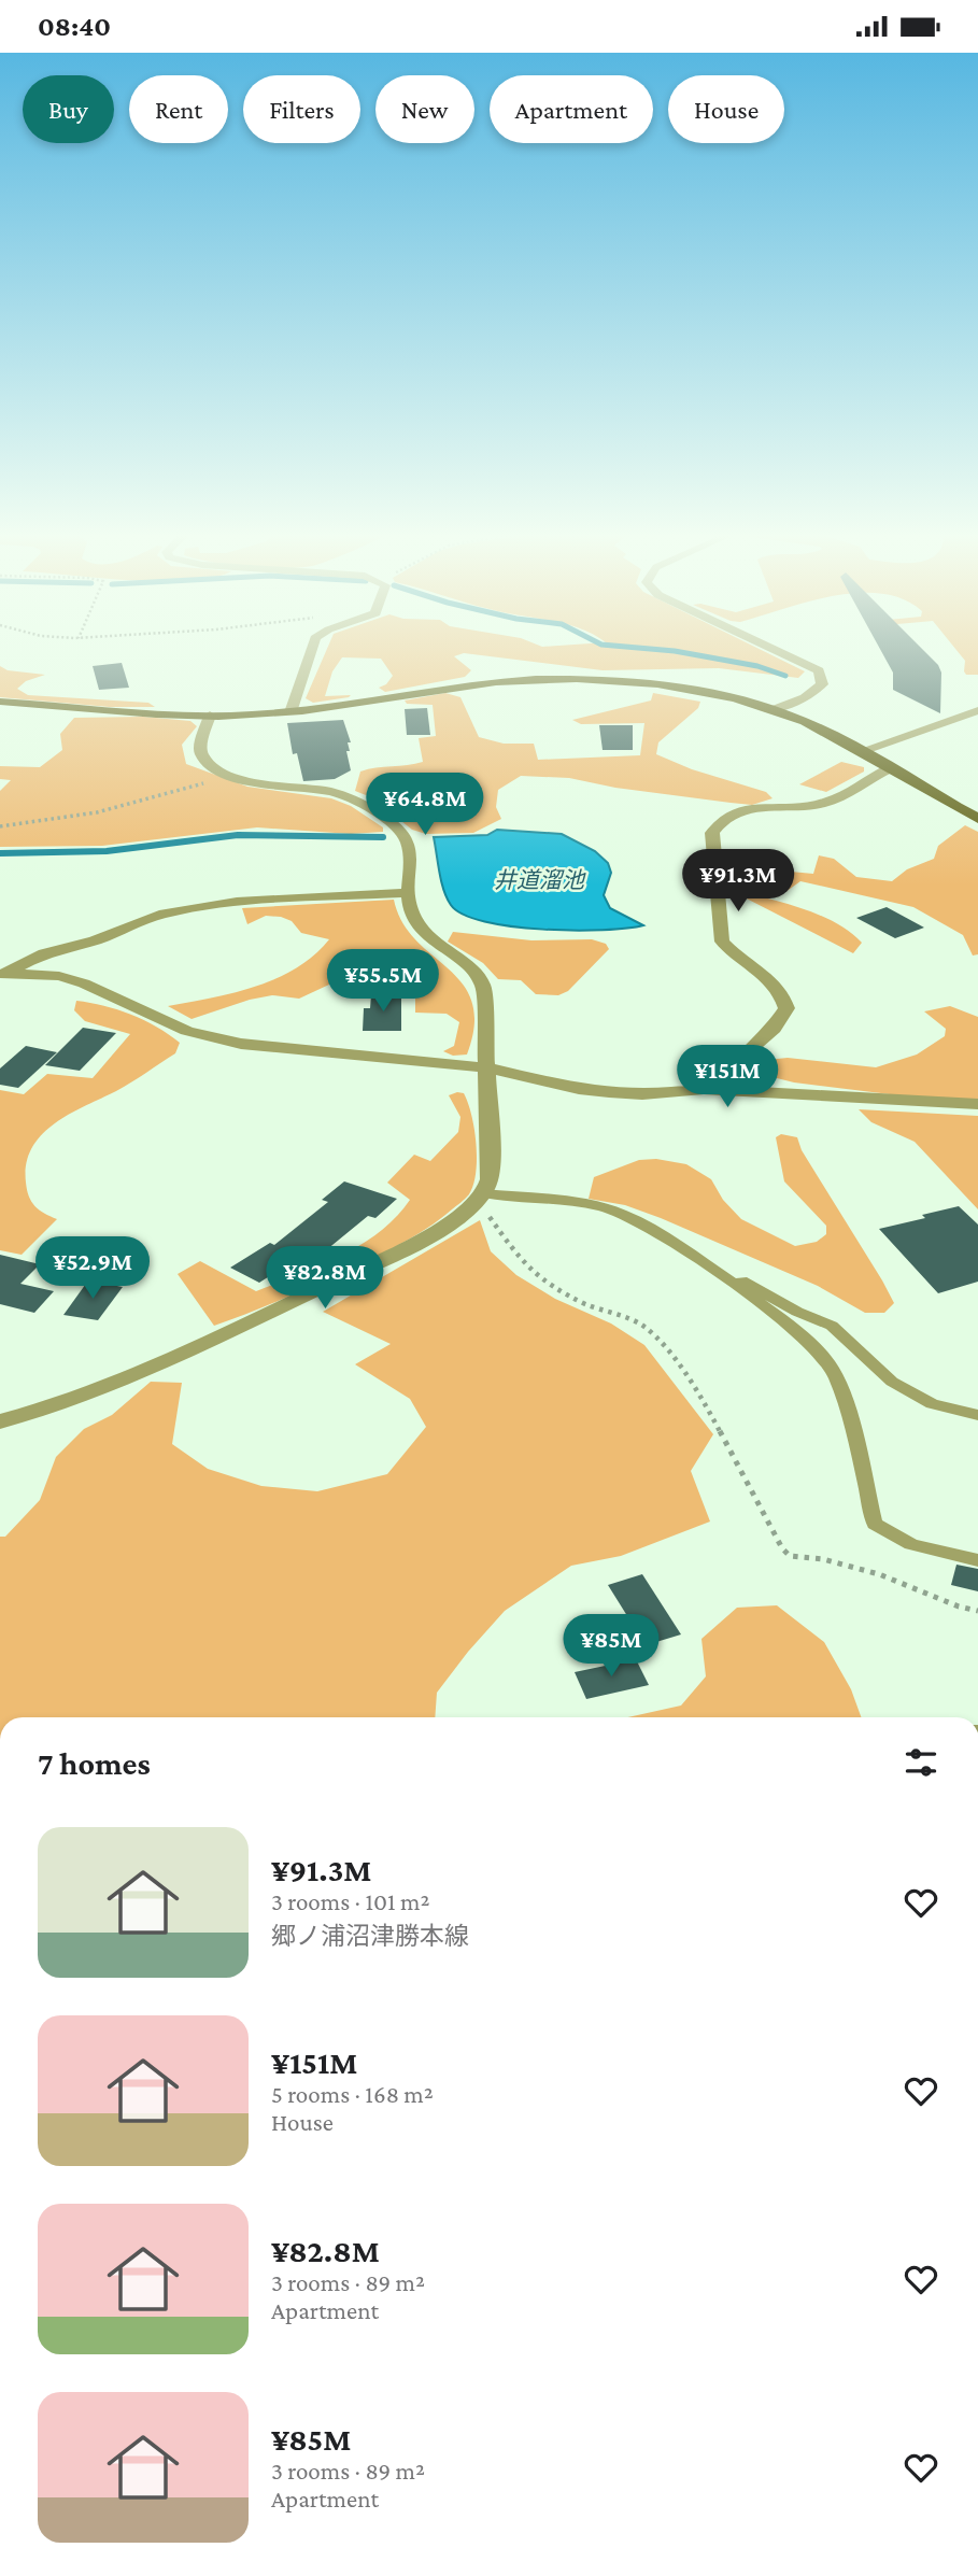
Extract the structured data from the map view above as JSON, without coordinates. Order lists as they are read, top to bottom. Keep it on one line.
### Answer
{"water":["井道溜池"],"page":{"status":"08:40","chip":["Buy","Rent","Filters","New","Apartment","House"],"price":["¥64.8M","¥91.3M","¥55.5M","¥151M","¥52.9M","¥82.8M","¥85M"],"heading":"7 homes","list":[{"name":"¥91.3M","note":"3 rooms · 101 m² · 郷ノ浦沼津勝本線"},{"name":"¥151M","note":"5 rooms · 168 m² · House"},{"name":"¥82.8M","note":"3 rooms · 89 m² · Apartment"},{"name":"¥85M","note":"3 rooms · 89 m² · Apartment"}]}}
